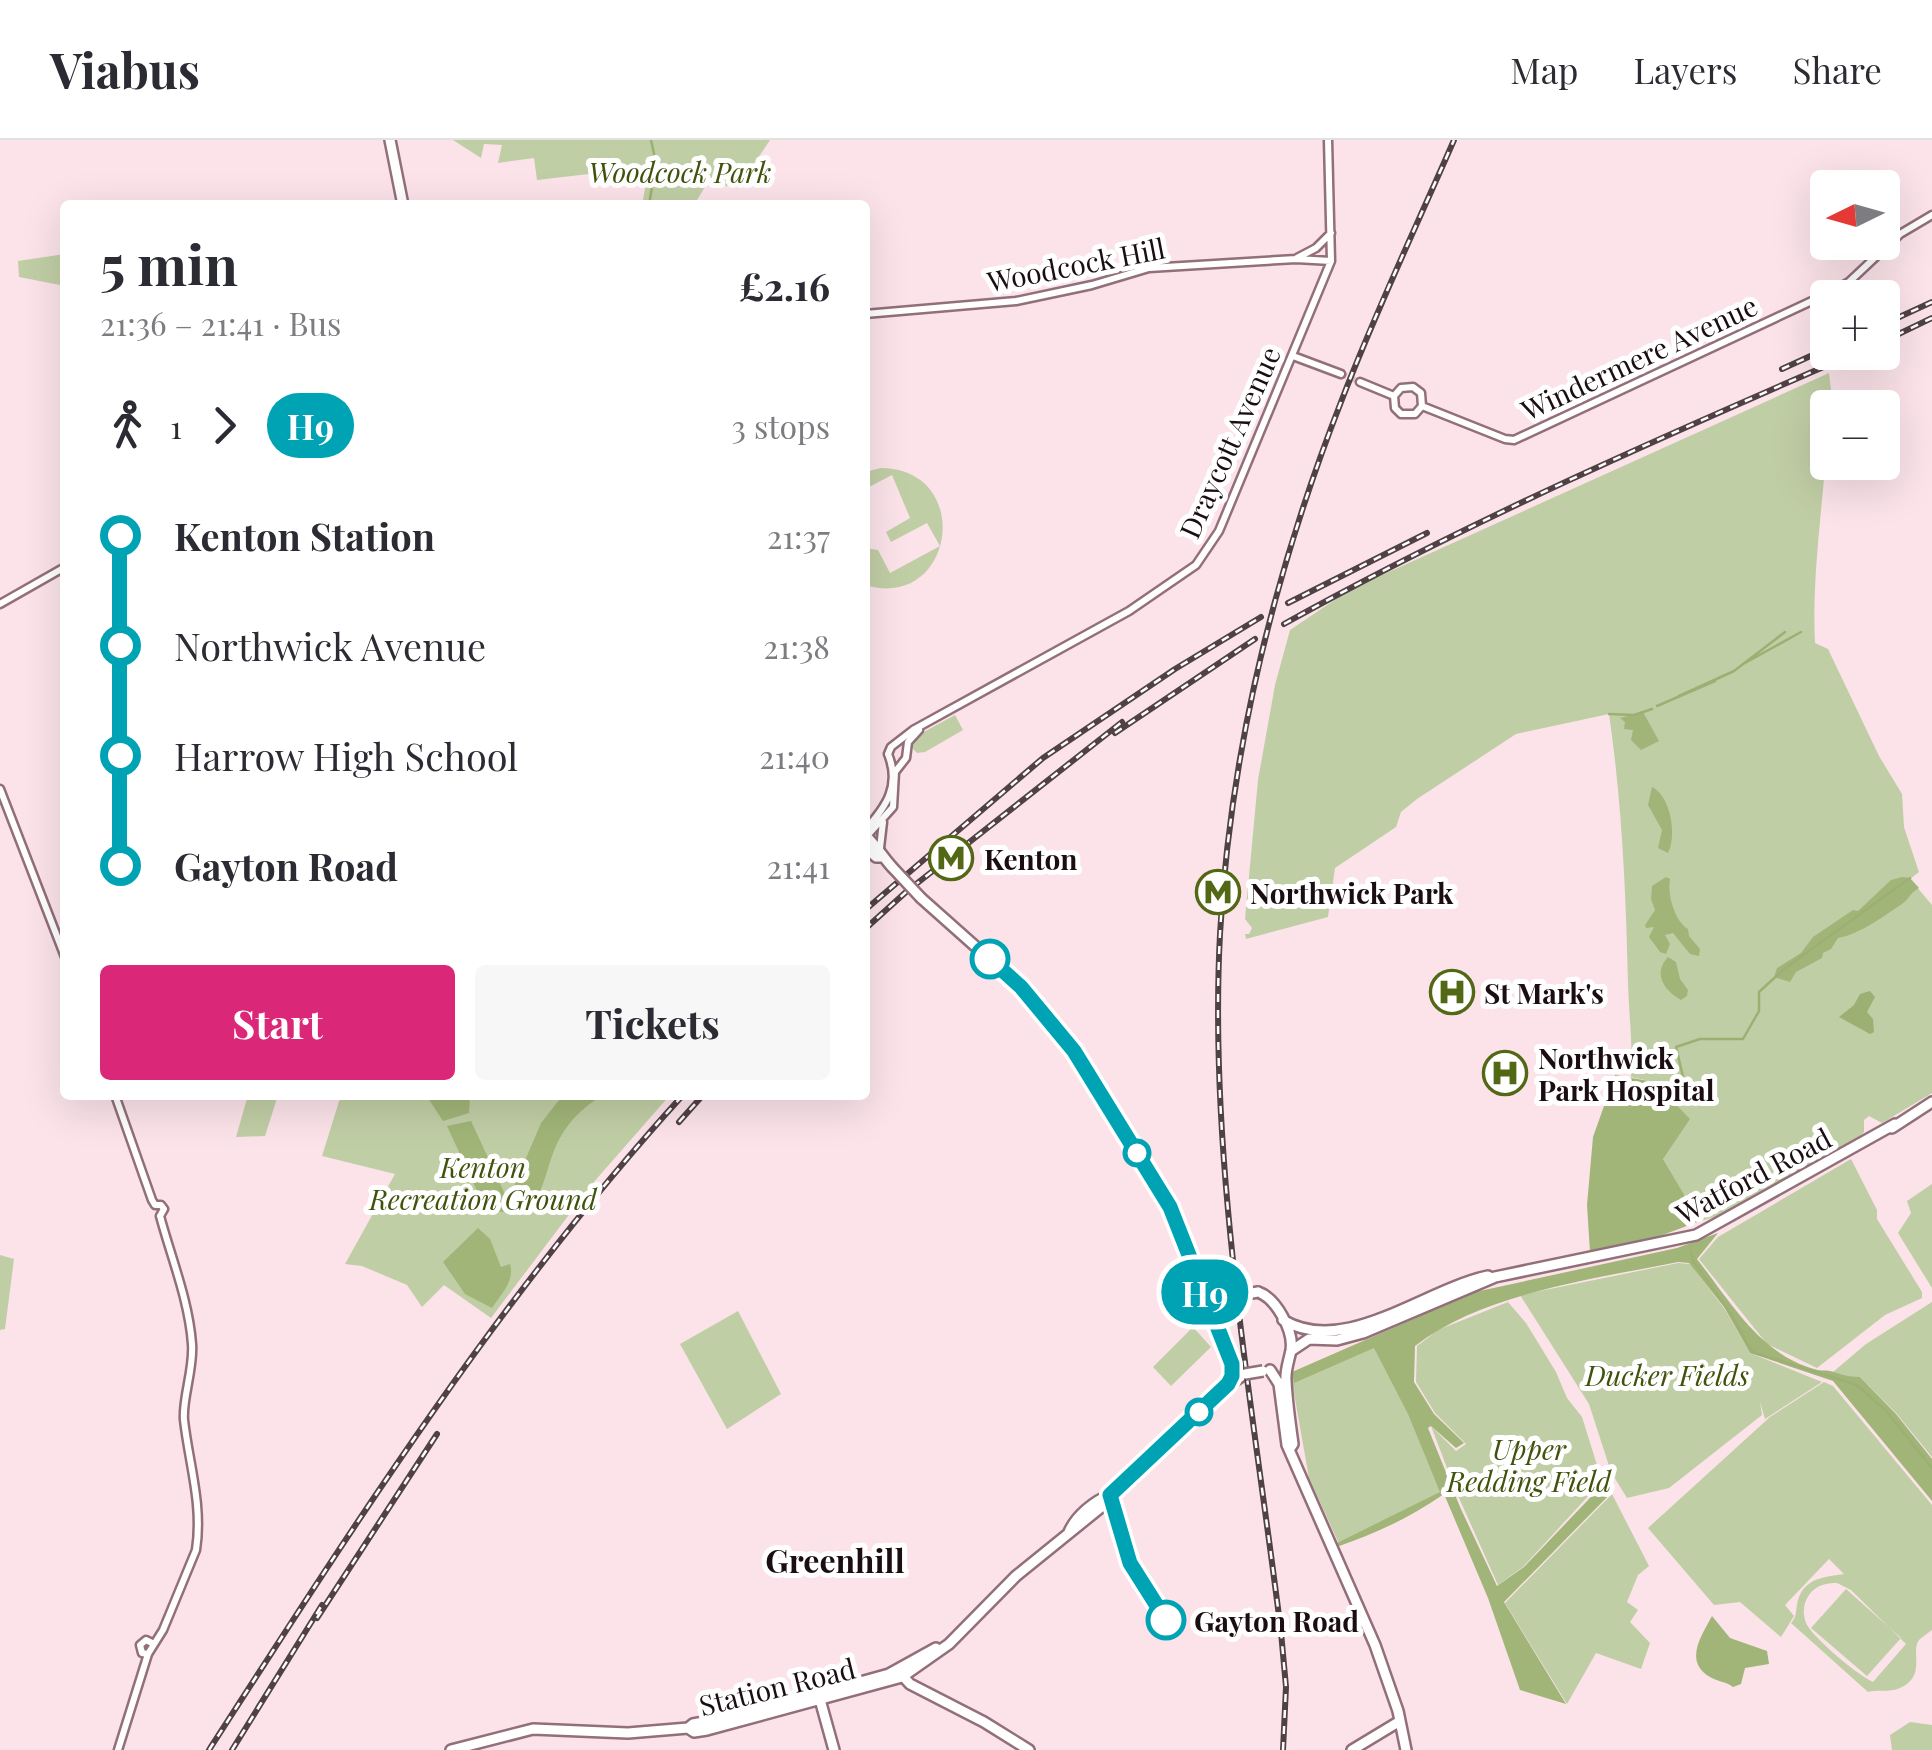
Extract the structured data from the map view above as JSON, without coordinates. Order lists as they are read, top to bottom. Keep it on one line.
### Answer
{"streets":{"main road":["Watford Road","Station Road"],"street":["Woodcock Hill","Windermere Avenue","Draycott Avenue"]},"crossings":[["Woodcock Hill","Draycott Avenue"],["Watford Road","Station Road"]],"districts":["Greenhill"],"parks":["Woodcock Park","Kenton Recreation Ground","Ducker Fields","Upper Redding Field"],"places":{"metro station":["Kenton","Northwick Park"],"hospital":["St Mark's","Northwick Park Hospital"],"other":["Gayton Road"]},"lines":["bus line H9"],"north":"left","page":{"header":"Viabus","nav":["Map","Layers","Share"],"on_map":"H9","map_buttons":["+","−"],"heading":["5 min","21:36 – 21:41 · Bus","£2.16"],"legs":["1","H9","3 stops"],"list":[{"name":"Kenton Station","value":"21:37"},{"name":"Northwick Avenue","value":"21:38"},{"name":"Harrow High School","value":"21:40"},{"name":"Gayton Road","value":"21:41"}],"buttons":["Start","Tickets"]}}
